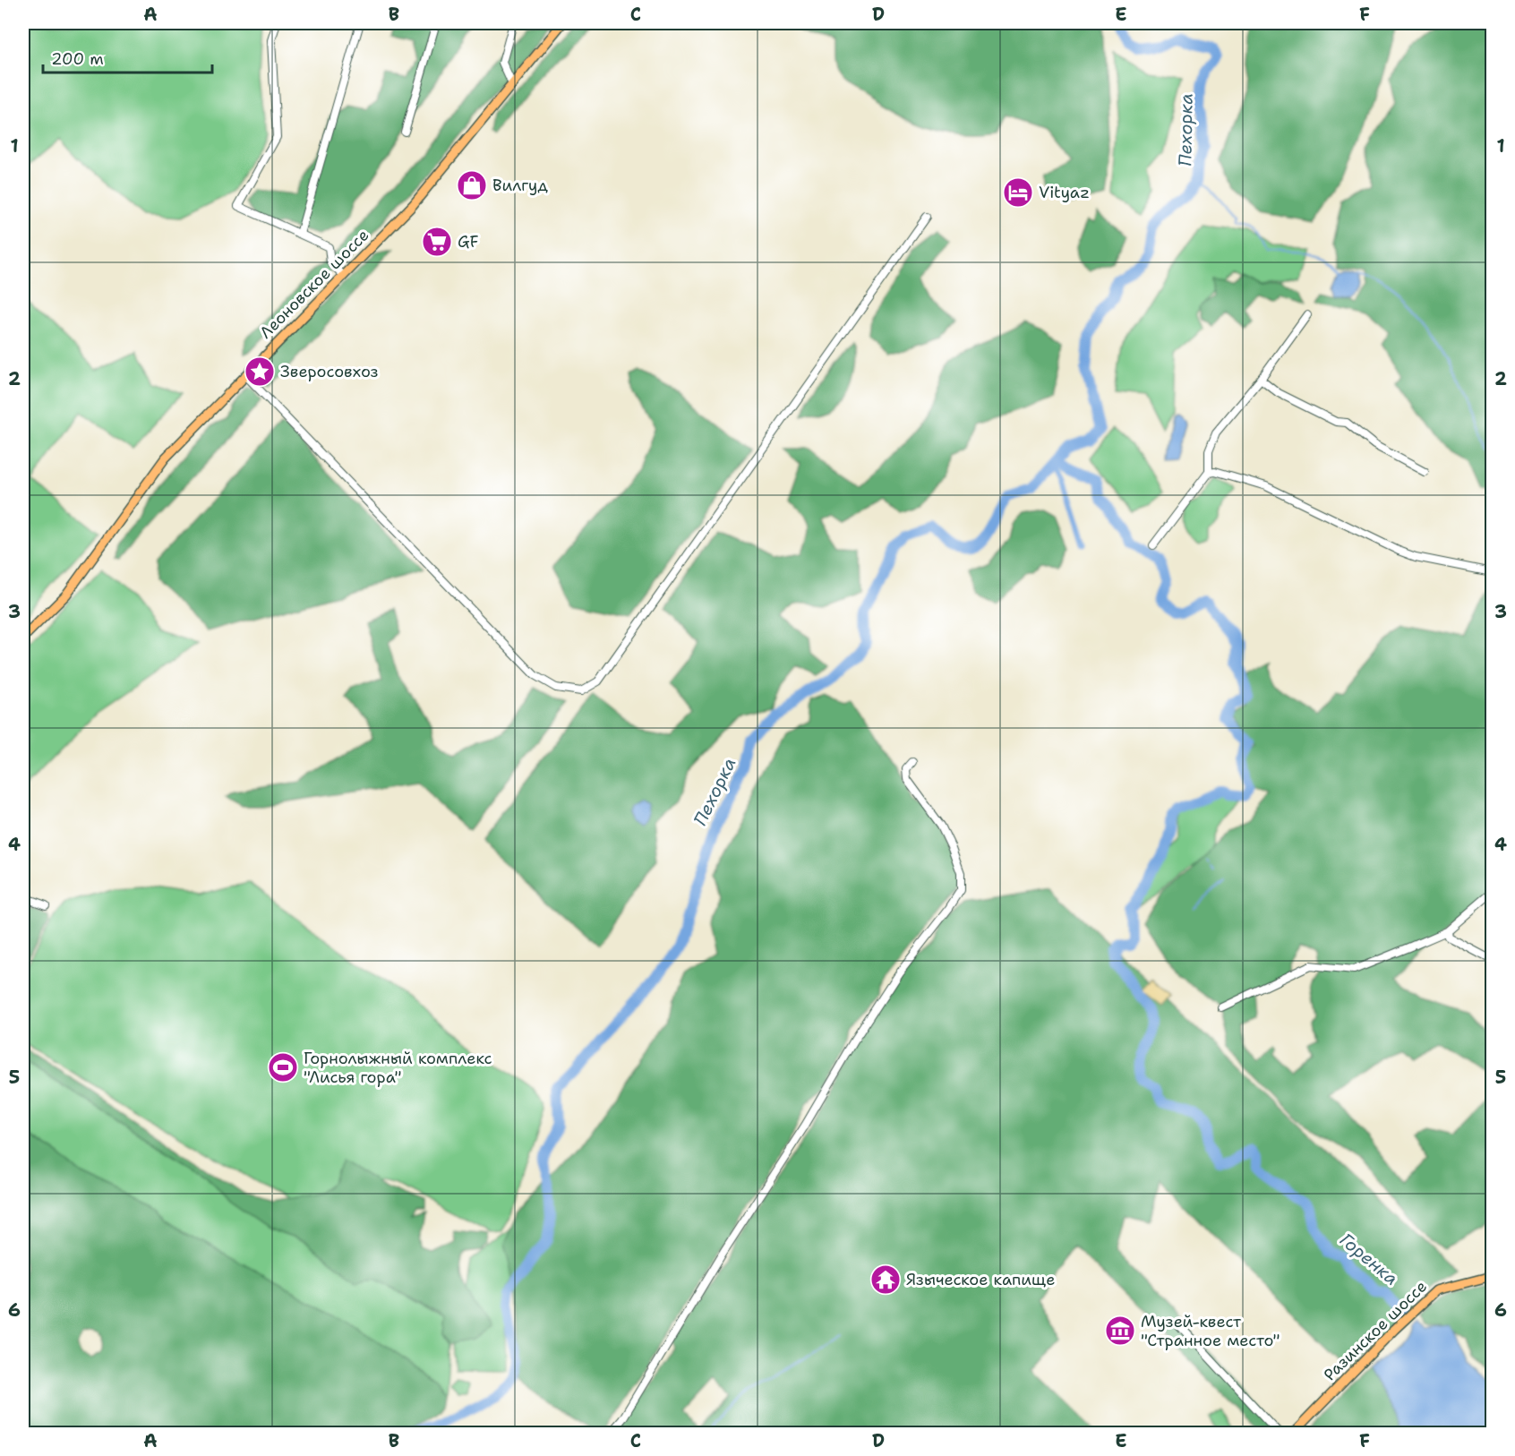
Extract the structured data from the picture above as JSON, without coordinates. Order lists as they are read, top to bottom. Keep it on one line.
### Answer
{"streets":{"main road":["Леоновское шоссе","Разинское шоссе"]},"water":["Пехорка","Горенка"],"places":{"shop":["Вилгуд"],"hotel":["Vityaz"],"supermarket":["GF"],"place":["Зверосовхоз"],"sports":["Горнолыжный комплекс \"Лисья гора\""],"temple":["Языческое капище"],"museum":["Музей-квест \"Странное место\""]},"scale_bar":"200 m","grid":{"columns":["A","B","C","D","E","F"],"rows":["1","2","3","4","5","6"]}}
